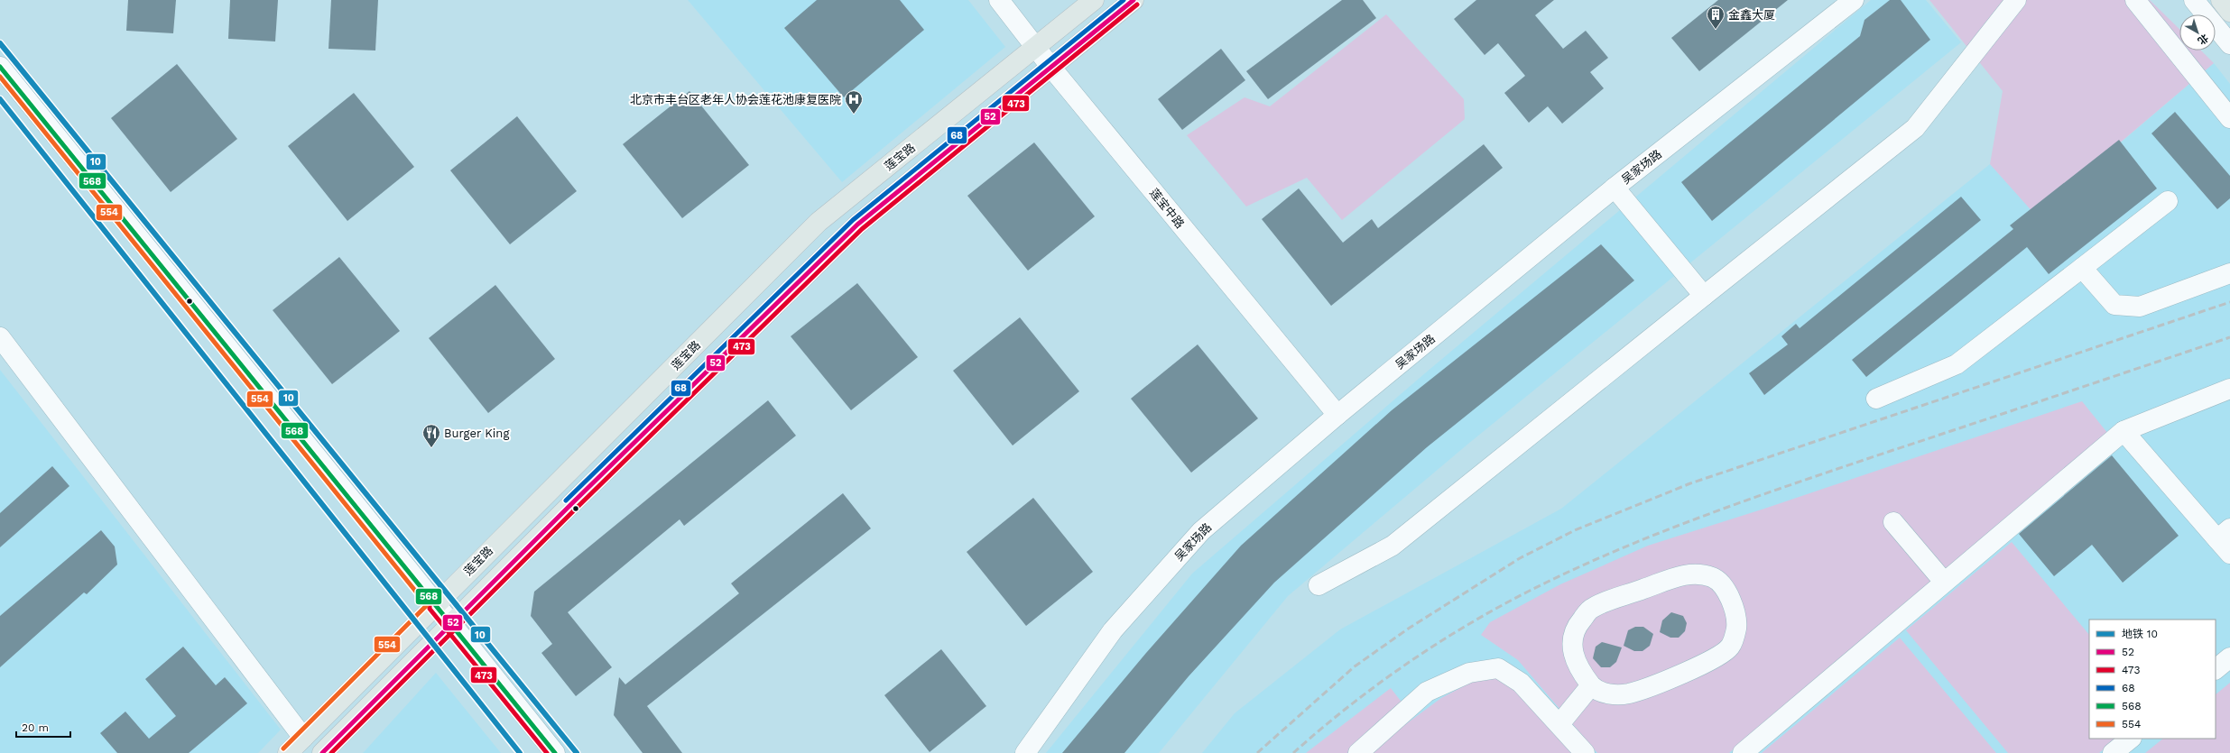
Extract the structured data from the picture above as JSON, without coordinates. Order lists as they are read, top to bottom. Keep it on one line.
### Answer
{"streets":{"main road":["莲宝路"],"street":["吴家场路","莲宝中路"]},"crossings":[["莲宝路","莲宝中路"],["吴家场路","莲宝中路"]],"places":{"building":["金鑫大厦"],"hospital":["北京市丰台区老年人协会莲花池康复医院"],"restaurant":["Burger King"]},"lines":["transit line 52","transit line 68","transit line 473","metro line 10","transit line 568","transit line 554"],"legend":["地铁 10","52","473","68","568","554"],"scale_bar":"20 m","north":"bottom right"}
